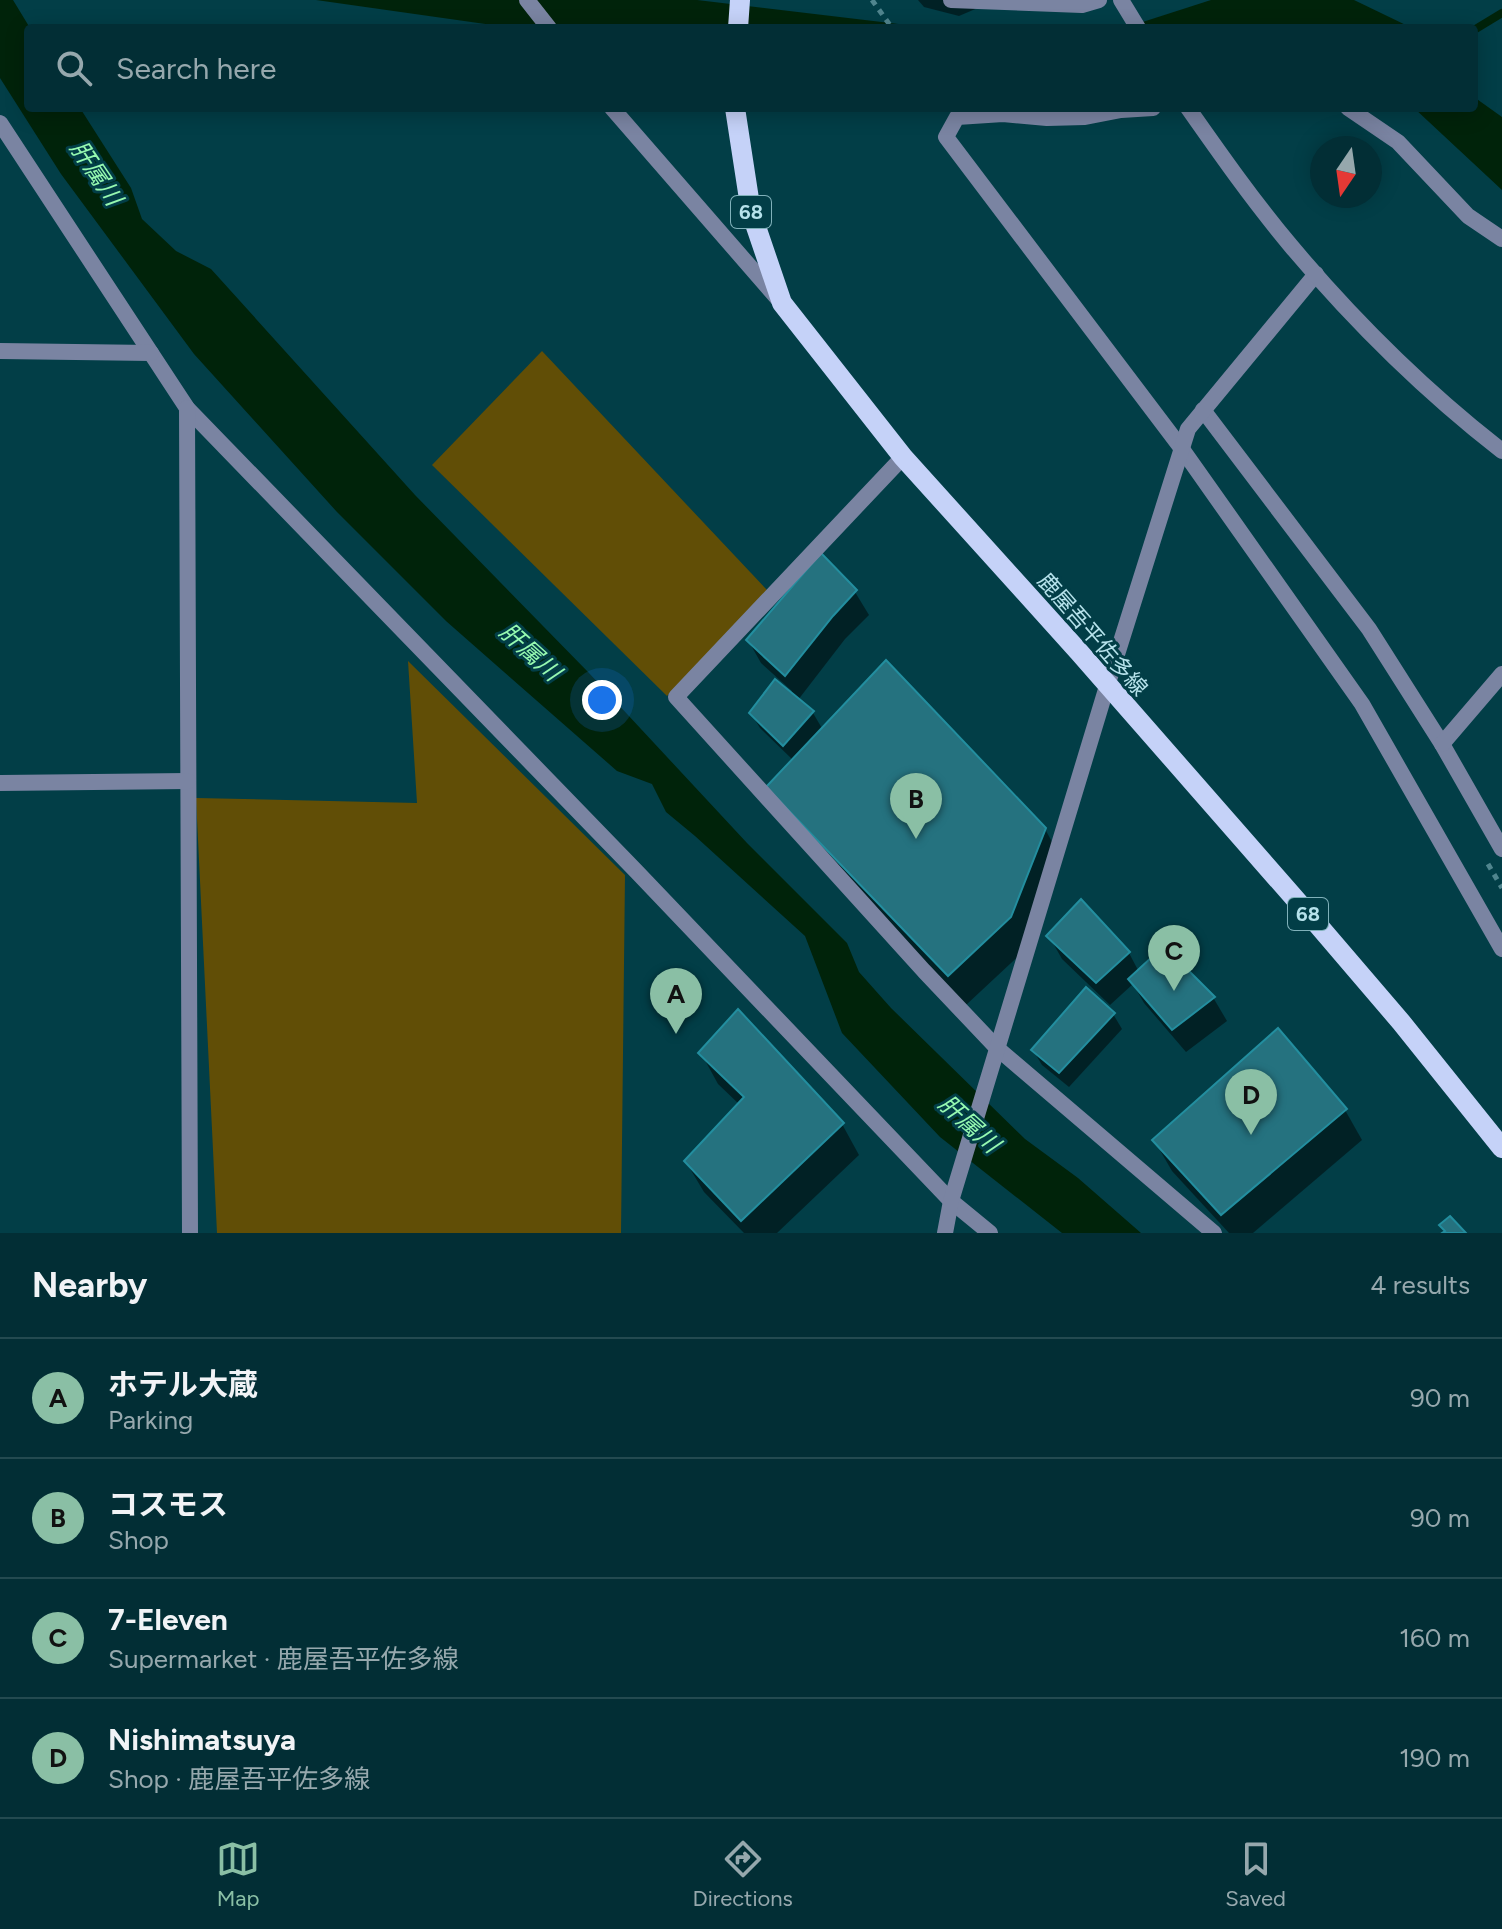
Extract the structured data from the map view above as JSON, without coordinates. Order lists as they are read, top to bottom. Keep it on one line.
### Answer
{"streets":{"main road":["68","鹿屋吾平佐多線"]},"water":["肝属川"],"north":"bottom","page":{"search":"Search here","pins":["B","C","A","D"],"heading":["Nearby","4 results"],"list":[{"mark":"A","name":"ホテル大蔵","note":"Parking","value":"90 m"},{"mark":"B","name":"コスモス","note":"Shop","value":"90 m"},{"mark":"C","name":"7-Eleven","note":"Supermarket · 鹿屋吾平佐多線","value":"160 m"},{"mark":"D","name":"Nishimatsuya","note":"Shop · 鹿屋吾平佐多線","value":"190 m"}],"nav":["Map","Directions","Saved"]}}
